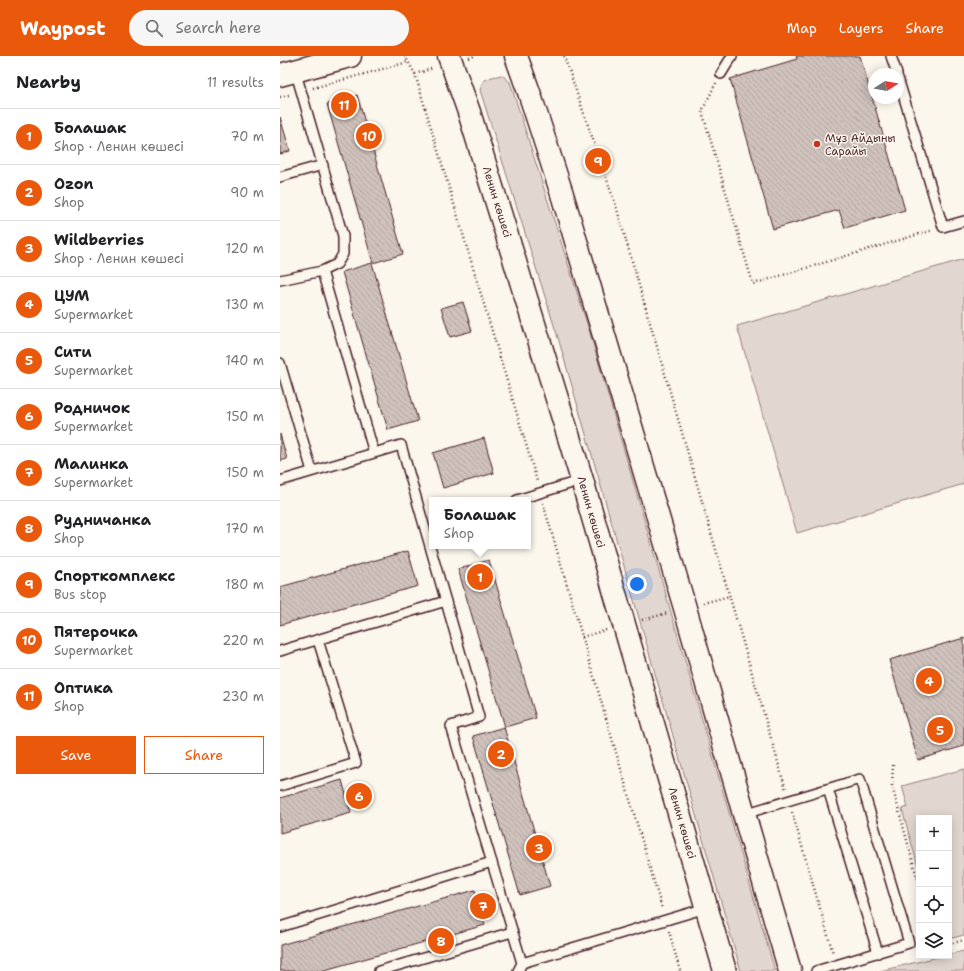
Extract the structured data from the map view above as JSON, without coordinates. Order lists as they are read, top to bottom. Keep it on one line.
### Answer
{"streets":{"main road":["Ленин көшесі"]},"places":["Мұз Айдыны Сарайы"],"north":"right","page":{"header":"Waypost","search":"Search here","nav":["Map","Layers","Share"],"heading":["Nearby","11 results"],"pins":["11","10","9","1","4","5","2","6","3","7","8"],"list":[{"mark":"1","name":"Болашак","note":"Shop · Ленин көшесі","value":"70 m"},{"mark":"2","name":"Ozon","note":"Shop","value":"90 m"},{"mark":"3","name":"Wildberries","note":"Shop · Ленин көшесі","value":"120 m"},{"mark":"4","name":"ЦУМ","note":"Supermarket","value":"130 m"},{"mark":"5","name":"Сити","note":"Supermarket","value":"140 m"},{"mark":"6","name":"Родничок","note":"Supermarket","value":"150 m"},{"mark":"7","name":"Малинка","note":"Supermarket","value":"150 m"},{"mark":"8","name":"Рудничанка","note":"Shop","value":"170 m"},{"mark":"9","name":"Спорткомплекс","note":"Bus stop","value":"180 m"},{"mark":"10","name":"Пятерочка","note":"Supermarket","value":"220 m"},{"mark":"11","name":"Оптика","note":"Shop","value":"230 m"}],"popup":["Болашак","Shop"],"buttons":["Save","Share"],"map_buttons":["+","−"]}}
